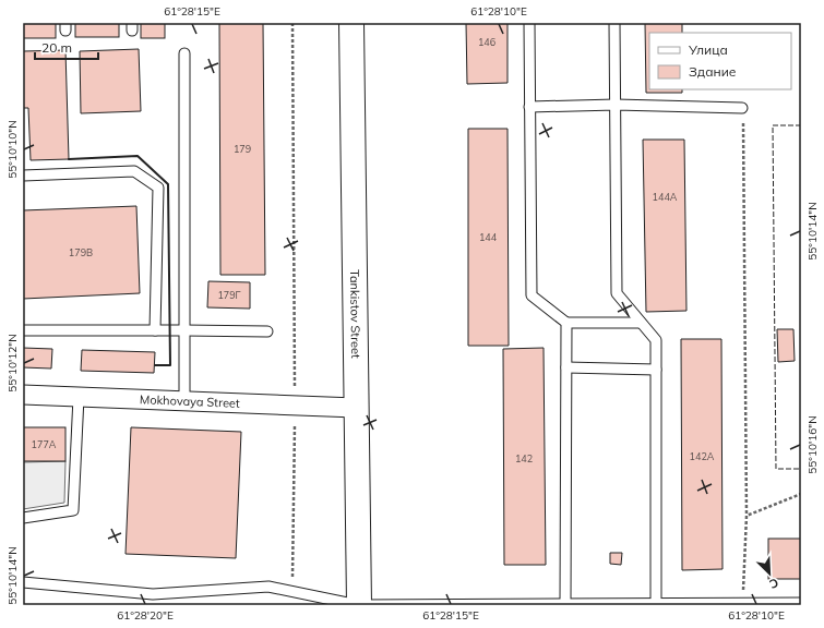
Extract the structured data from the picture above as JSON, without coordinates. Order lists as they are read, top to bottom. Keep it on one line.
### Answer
{"streets":{"main road":["Tankistov Street"],"street":["Mokhovaya Street"]},"crossings":[["Tankistov Street","Mokhovaya Street"]],"house_numbers":["146","179","144А","144","179В","179Г","177А","142А","142"],"legend":["Улица","Здание"],"scale_bar":"20 m","north":"bottom right","coordinates":["61°28'15\"E","61°28'10\"E","55°10'10\"N","55°10'14\"N","55°10'12\"N","55°10'16\"N","61°28'20\"E"]}
